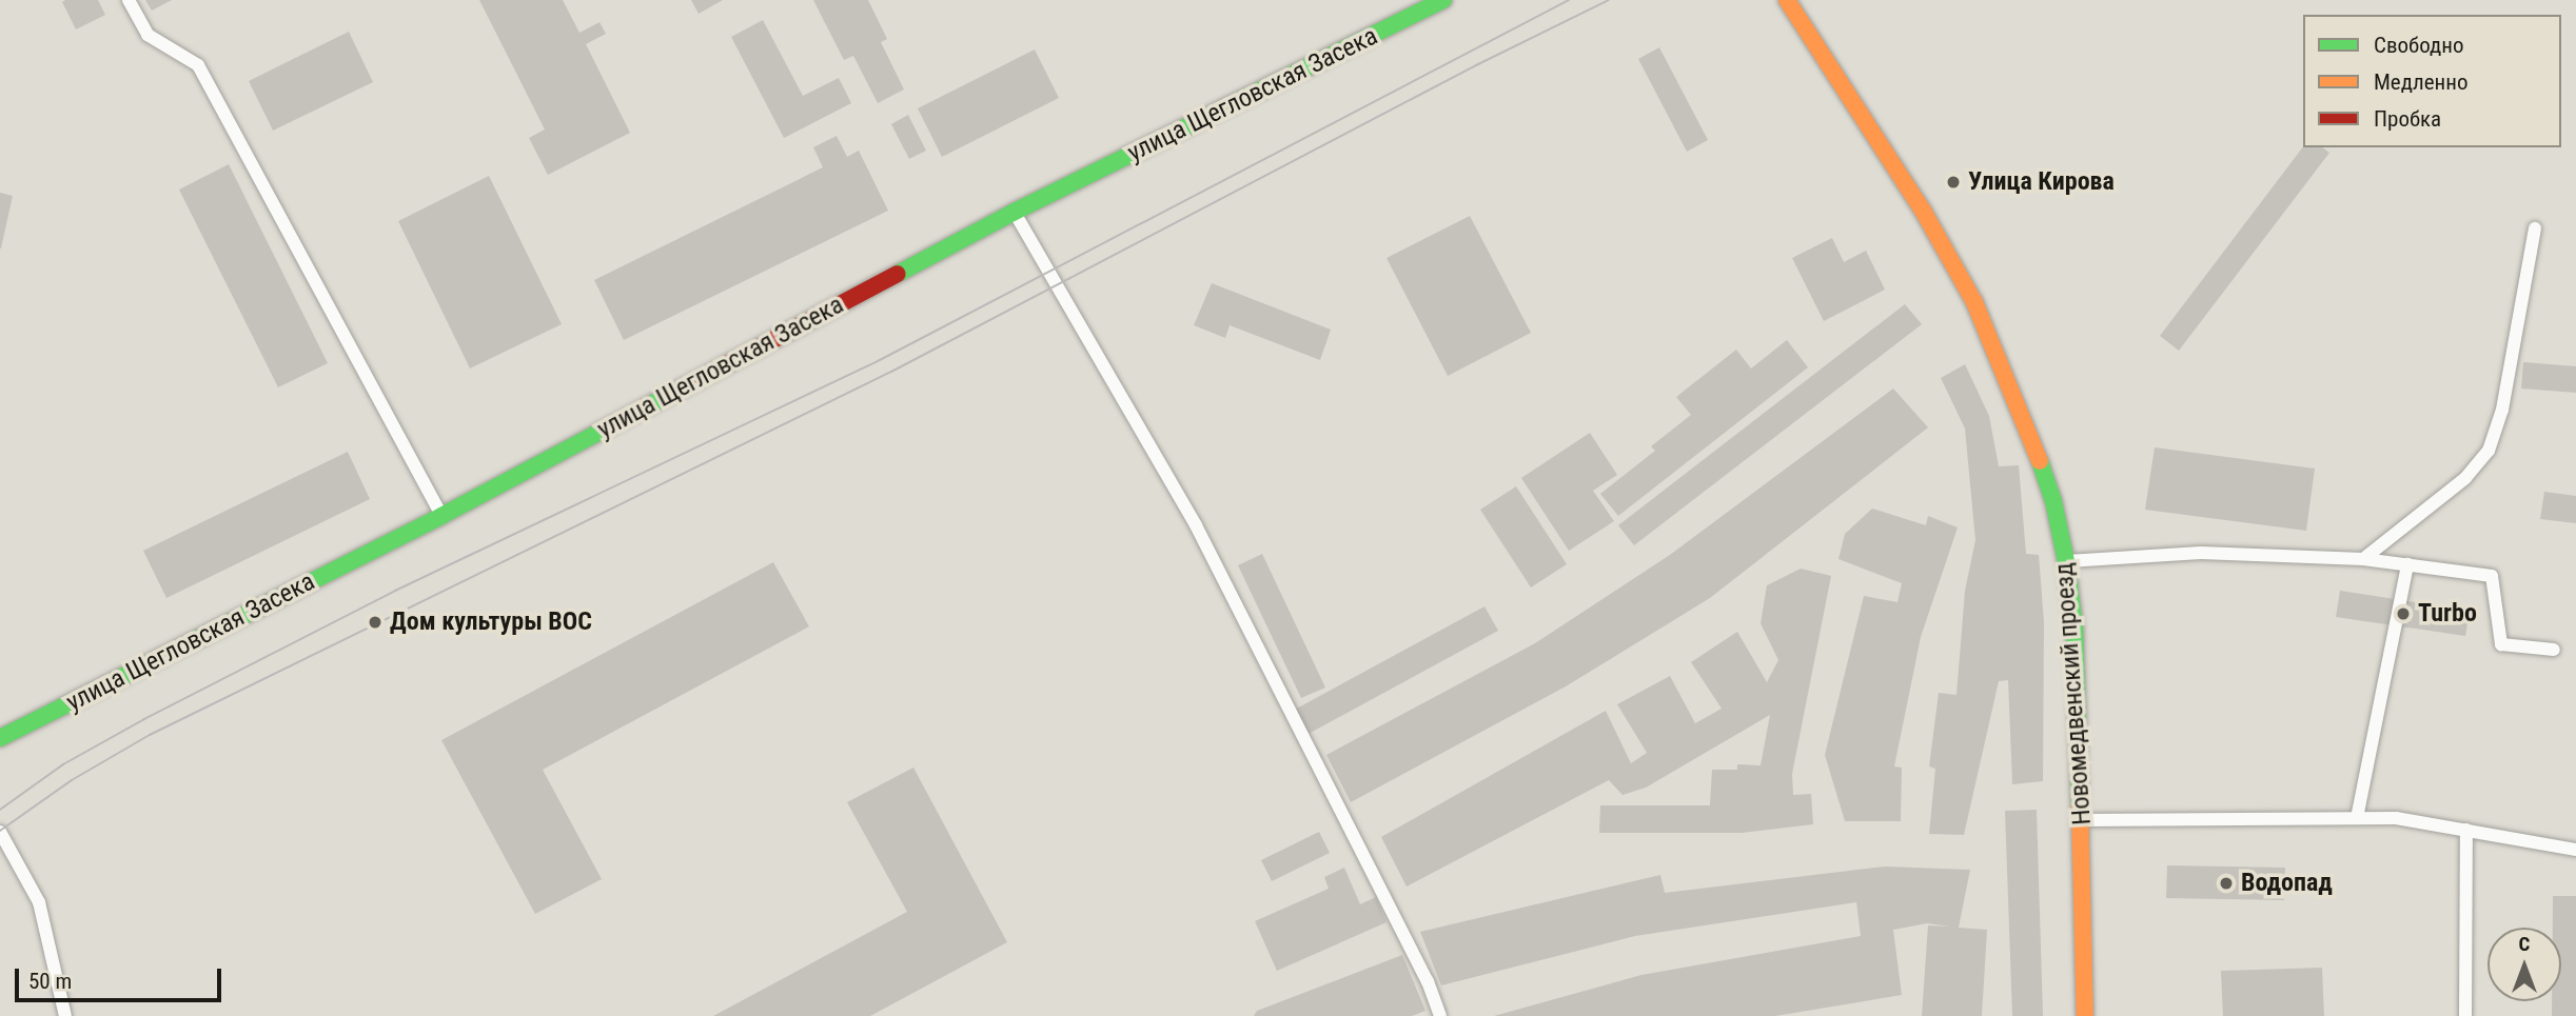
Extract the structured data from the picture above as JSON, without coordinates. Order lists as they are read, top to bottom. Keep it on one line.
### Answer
{"streets":{"street":["улица Щегловская Засека","Новомедвенский проезд"]},"places":["Улица Кирова","Turbo","Дом культуры ВОС","Водопад"],"legend":["Свободно","Медленно","Пробка"],"scale_bar":"50 m","north":"top"}
